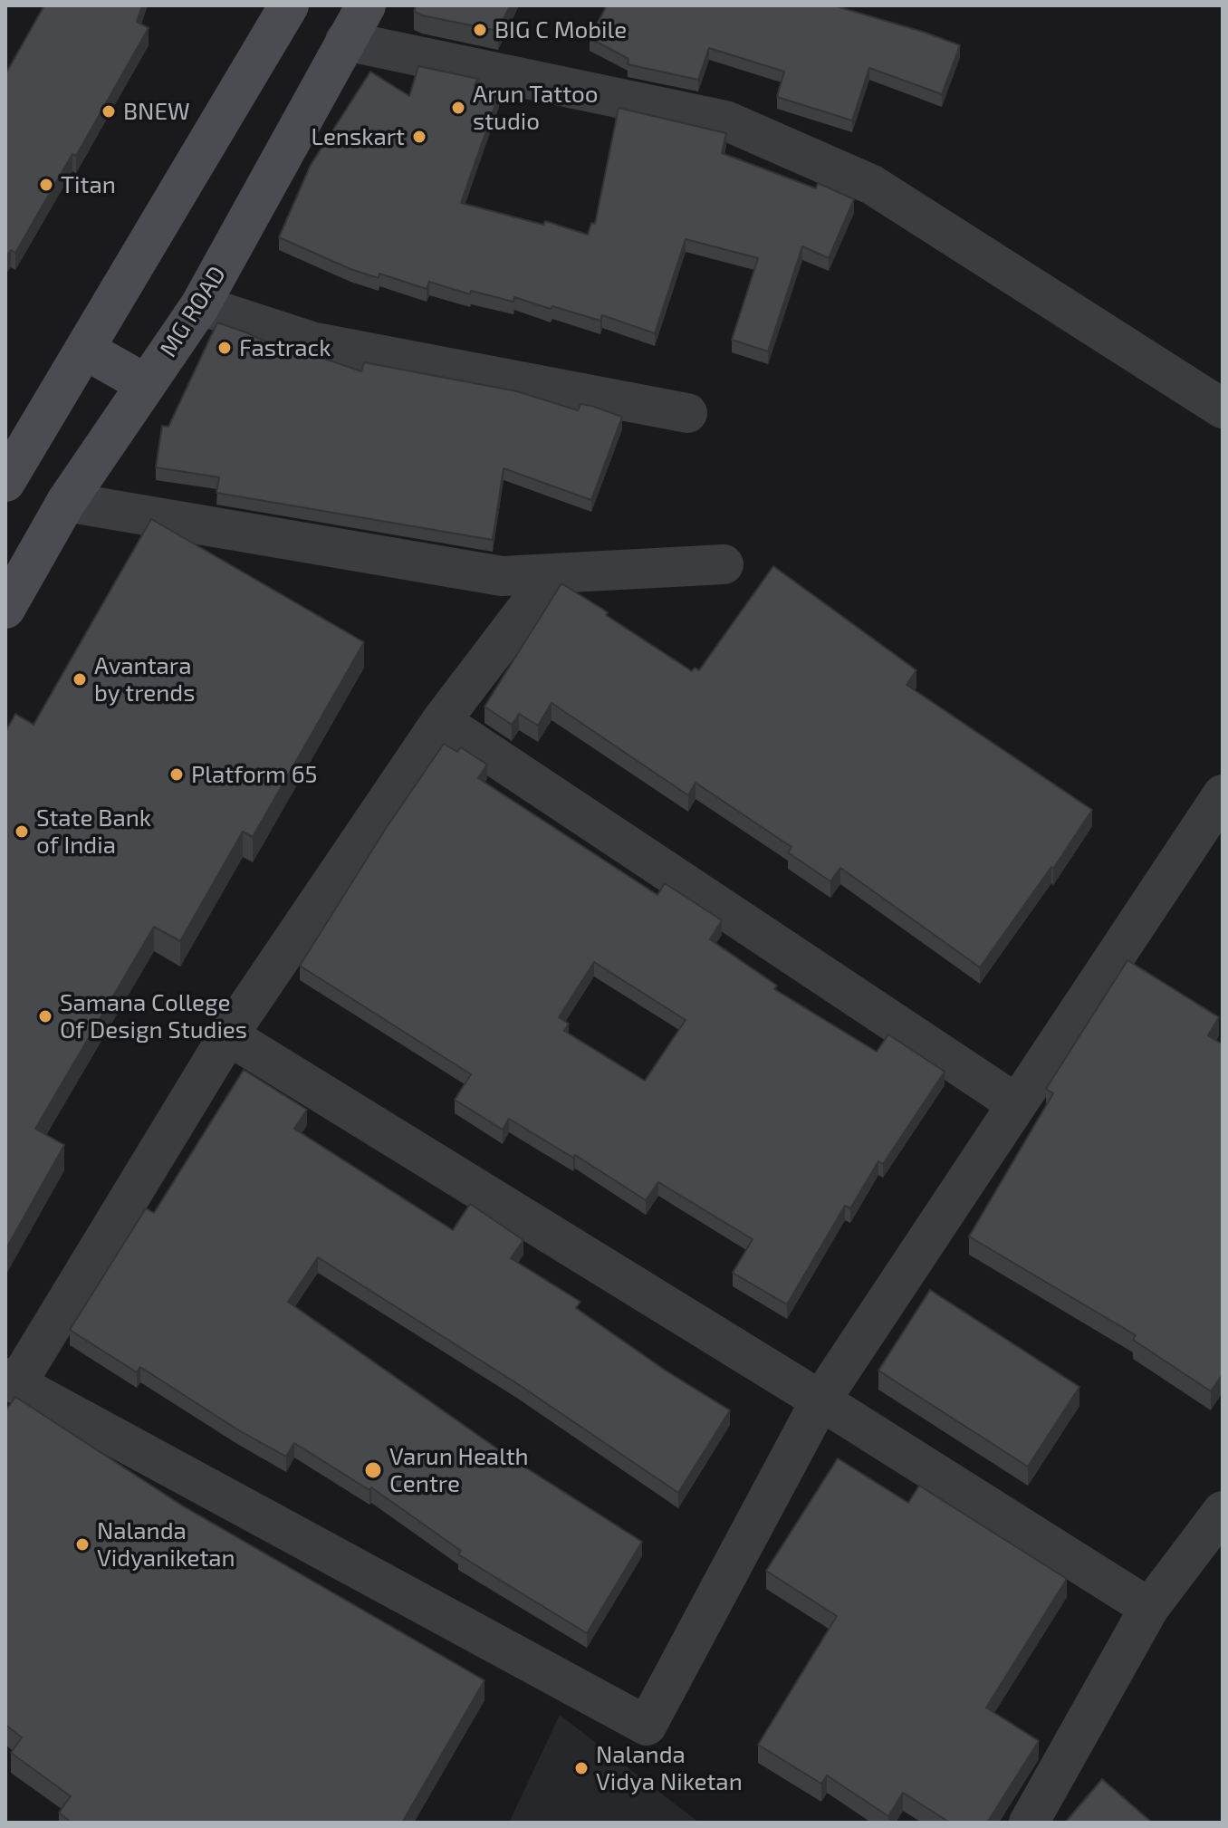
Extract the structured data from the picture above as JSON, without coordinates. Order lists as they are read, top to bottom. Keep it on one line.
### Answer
{"streets":{"main road":["MG ROAD"]},"places":["BIG C Mobile","Arun Tattoo studio","BNEW","Lenskart","Titan","Fastrack","Avantara by trends","Platform 65","State Bank of India","Samana College Of Design Studies","Varun Health Centre","Nalanda Vidyaniketan","Nalanda Vidya Niketan"]}
